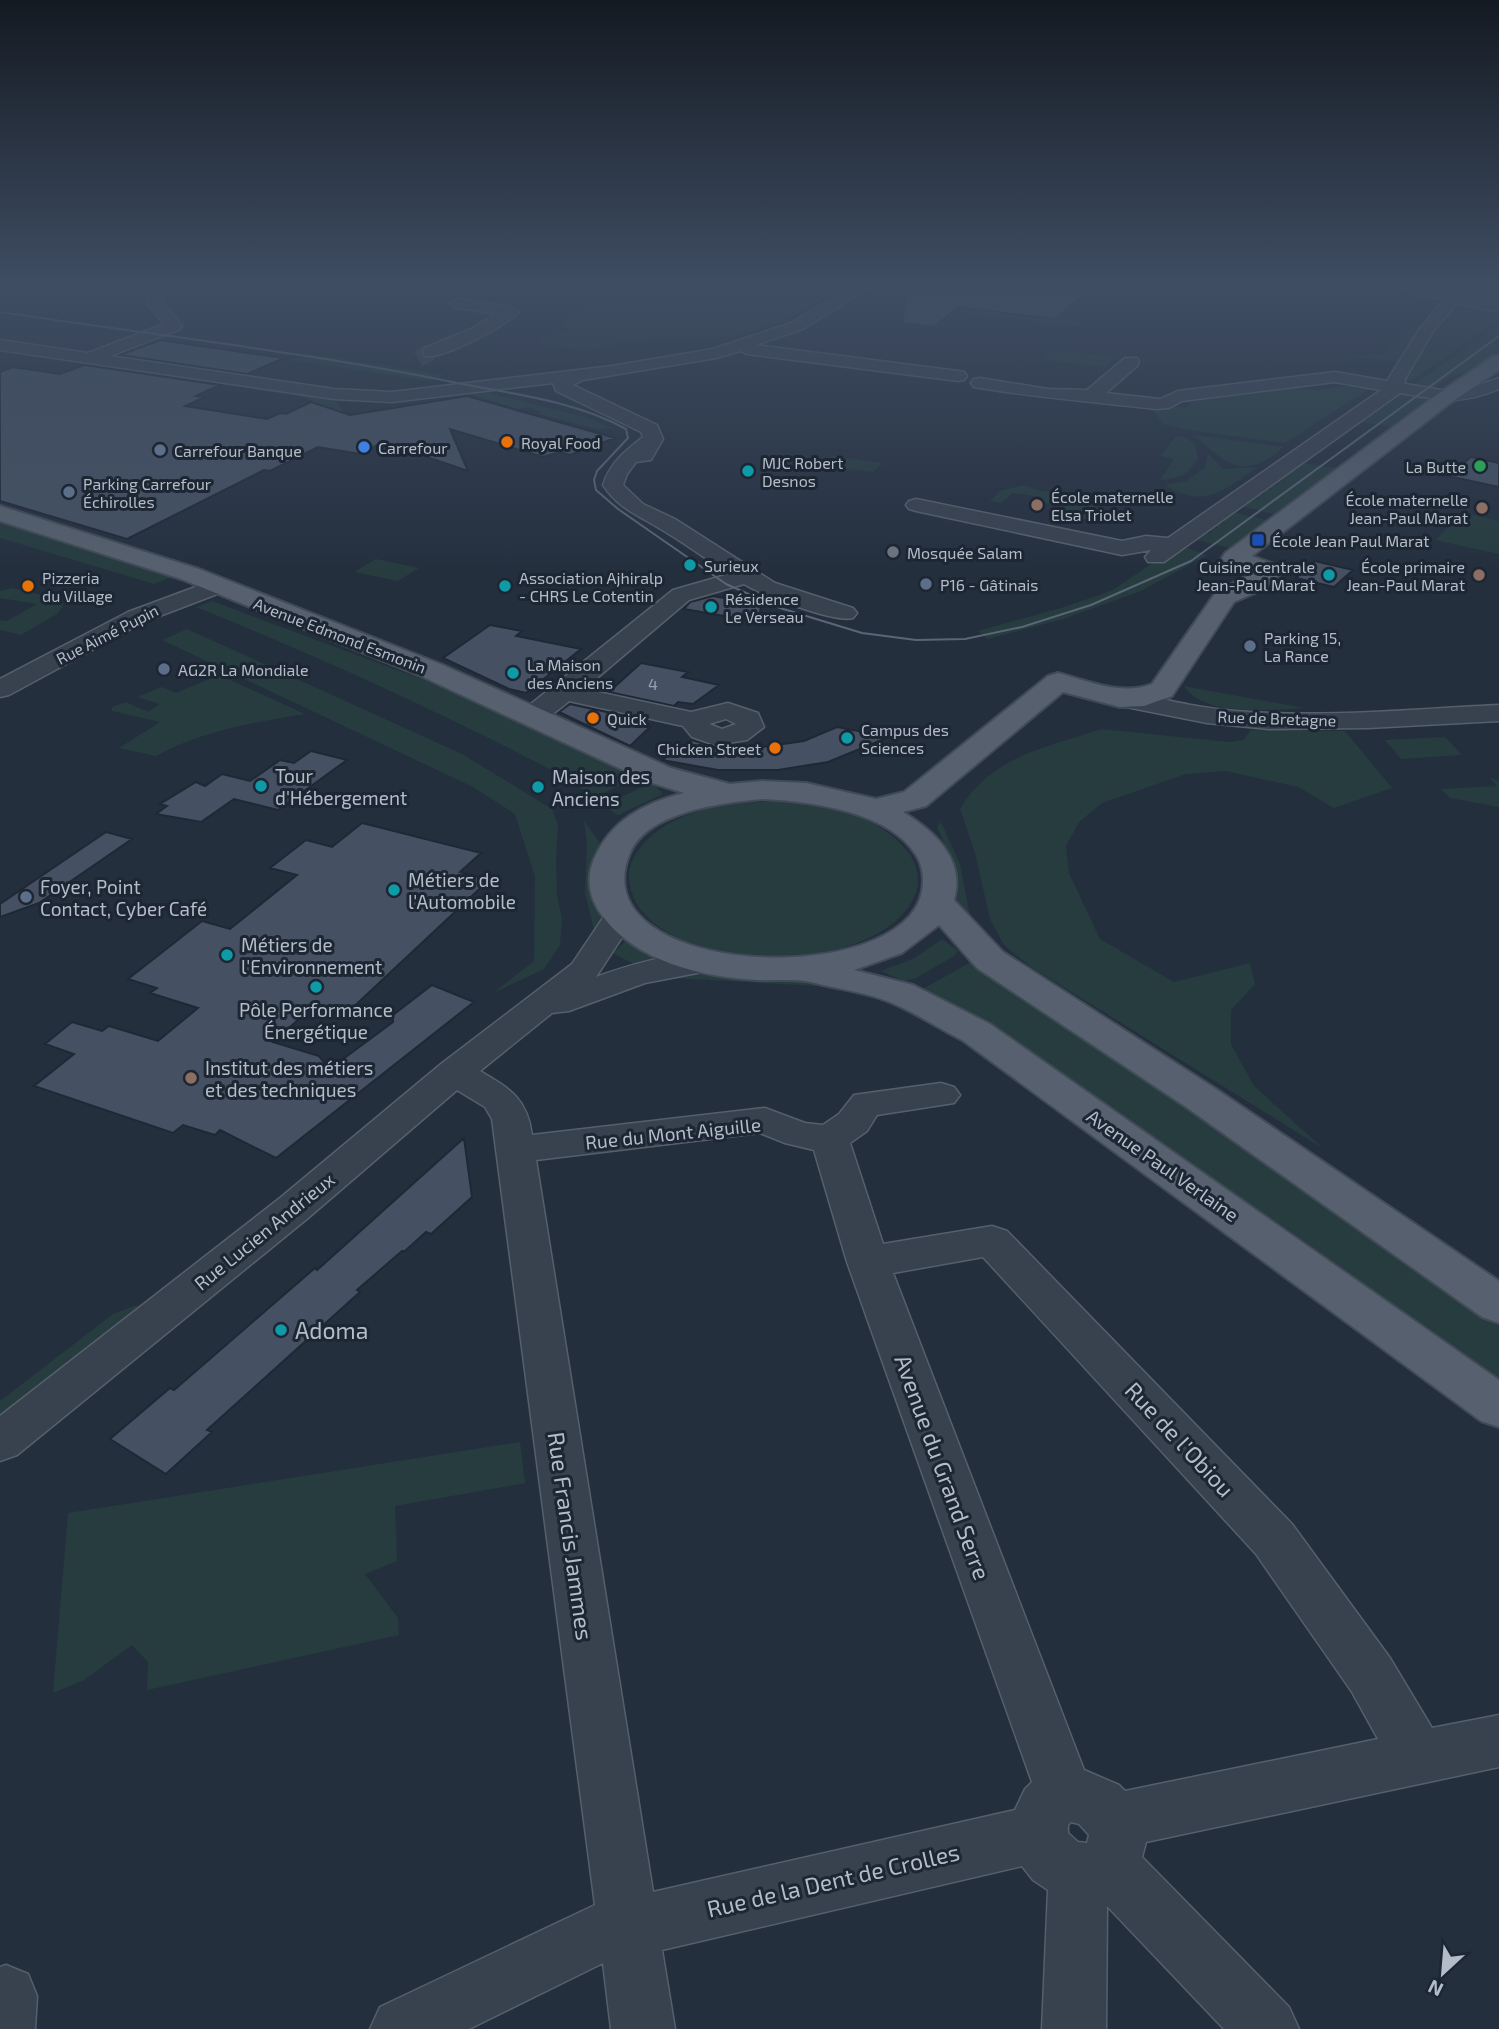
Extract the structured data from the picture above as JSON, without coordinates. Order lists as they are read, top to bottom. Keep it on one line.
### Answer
{"streets":{"main road":["Avenue Edmond Esmonin","Rue de Bretagne","Avenue Paul Verlaine"],"street":["Rue Aimé Pupin","Rue du Mont Aiguille","Rue Lucien Andrieux","Rue de l'Obiou","Avenue du Grand Serre","Rue Francis Jammes","Rue de la Dent de Crolles"]},"crossings":[["Rue Aimé Pupin","Avenue Edmond Esmonin"],["Rue du Mont Aiguille","Avenue du Grand Serre"],["Rue du Mont Aiguille","Rue Francis Jammes"],["Rue Lucien Andrieux","Rue Francis Jammes"],["Rue de l'Obiou","Avenue du Grand Serre"],["Rue de l'Obiou","Rue de la Dent de Crolles"],["Avenue du Grand Serre","Rue de la Dent de Crolles"],["Rue Francis Jammes","Rue de la Dent de Crolles"]],"places":{"other":["Royal Food","Carrefour","Carrefour Banque","La Butte","MJC Robert Desnos","Parking Carrefour Échirolles","École maternelle Elsa Triolet","École maternelle Jean-Paul Marat","Mosquée Salam","Surieux","Cuisine centrale Jean-Paul Marat","École primaire Jean-Paul Marat","P16 - Gâtinais","Pizzeria du Village","Association Ajhiralp - CHRS Le Cotentin","Résidence Le Verseau","Parking 15, La Rance","AG2R La Mondiale","La Maison des Anciens","Quick","Campus des Sciences","Chicken Street","Tour d'Hébergement","Maison des Anciens","Métiers de l'Automobile","Foyer, Point Contact, Cyber Café","Métiers de l'Environnement","Pôle Performance Énergétique","Institut des métiers et des techniques","Adoma"],"transit":["École Jean Paul Marat"]},"house_numbers":["4"],"north":"bottom left"}
